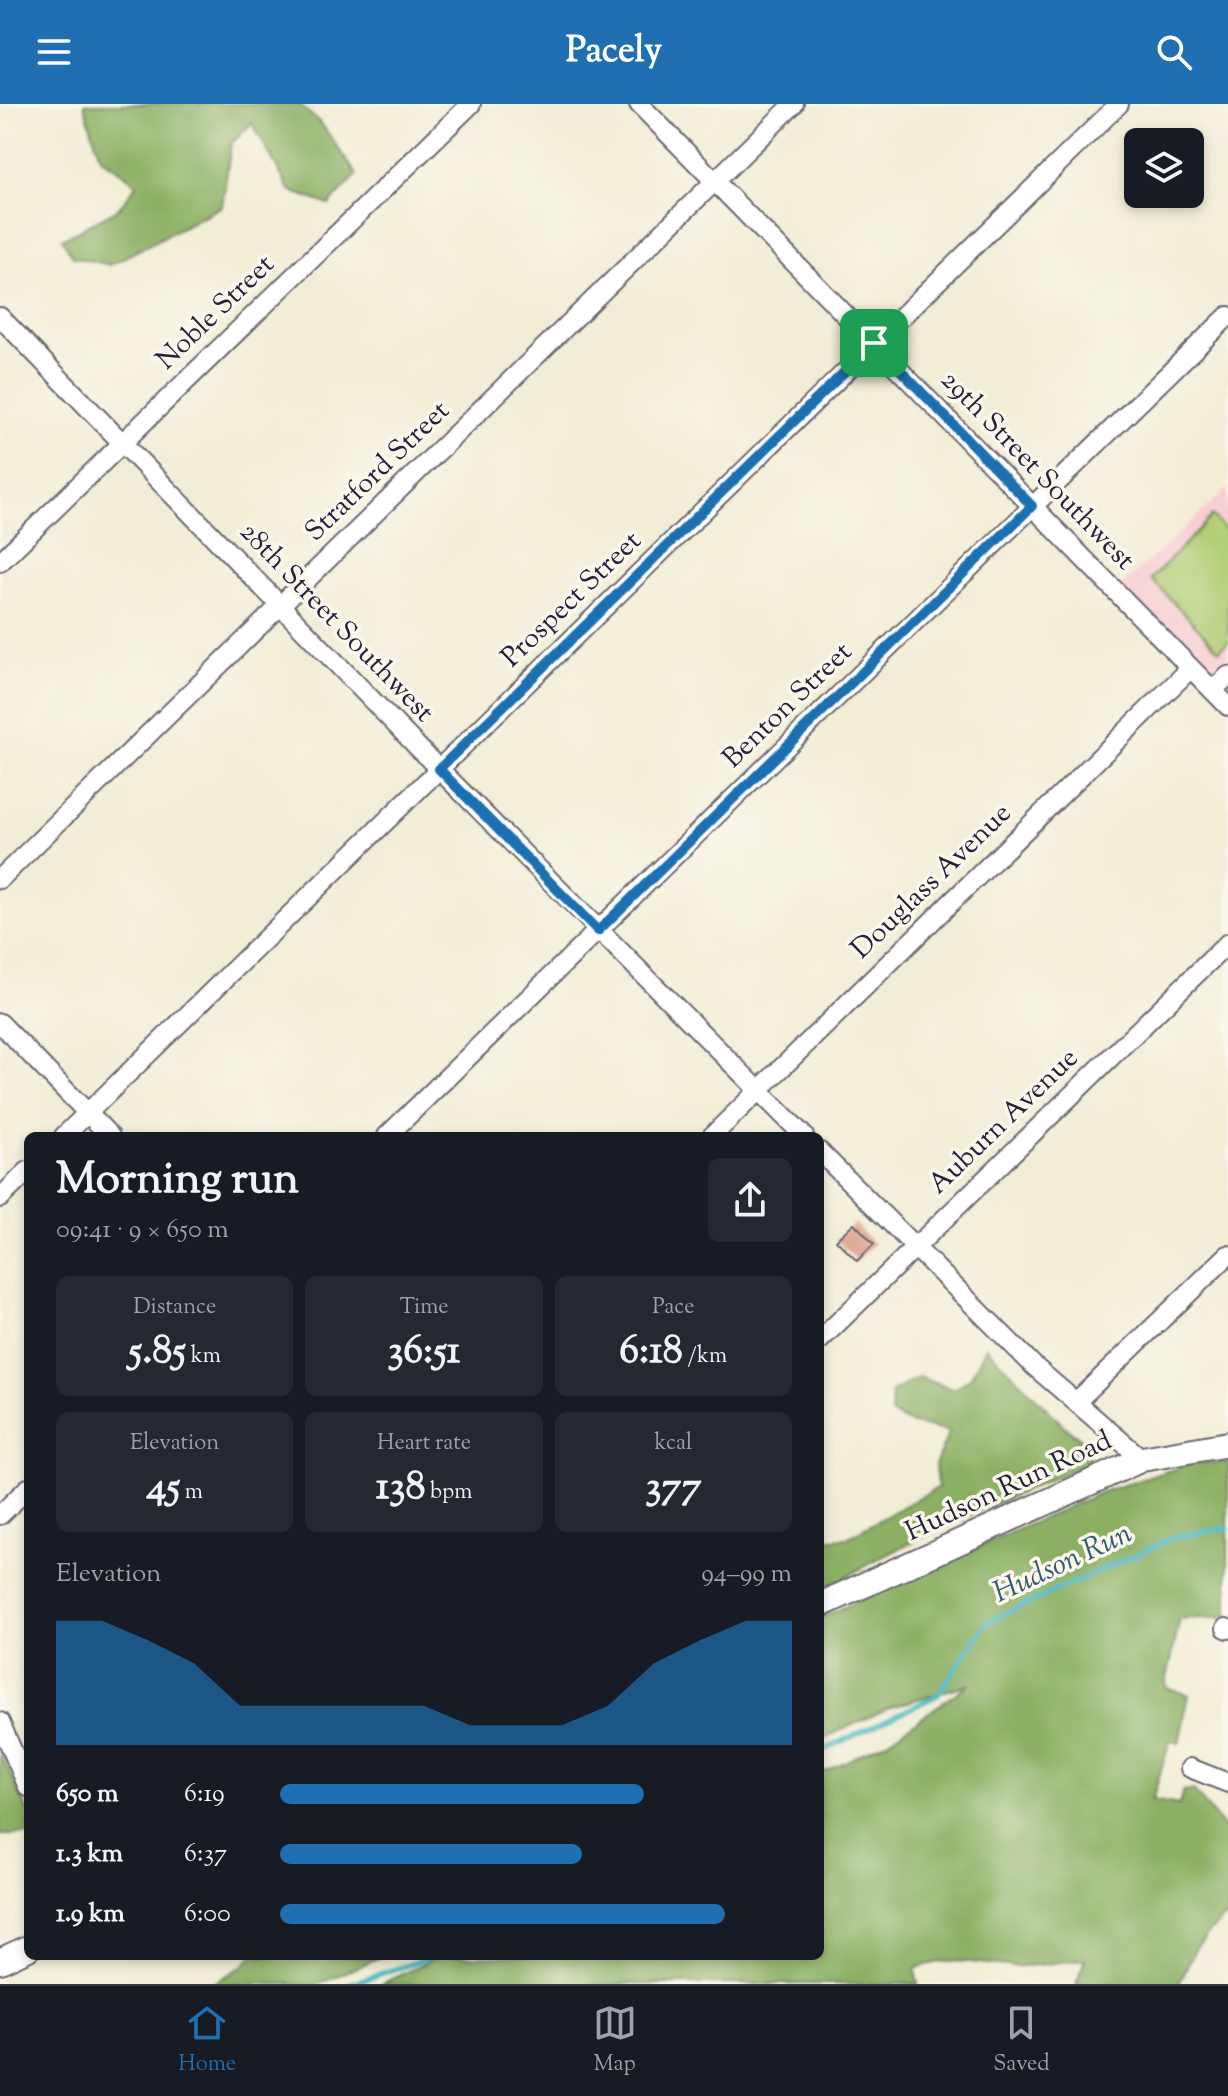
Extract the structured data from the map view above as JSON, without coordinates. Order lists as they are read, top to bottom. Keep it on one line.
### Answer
{"streets":{"main road":["Hudson Run Road"],"street":["Noble Street","29th Street Southwest","Stratford Street","Prospect Street","28th Street Southwest","Benton Street","Douglass Avenue","Auburn Avenue"]},"crossings":[["Noble Street","28th Street Southwest"],["29th Street Southwest","Stratford Street"],["29th Street Southwest","Prospect Street"],["29th Street Southwest","Benton Street"],["29th Street Southwest","Douglass Avenue"],["Stratford Street","28th Street Southwest"],["Prospect Street","28th Street Southwest"],["28th Street Southwest","Benton Street"],["28th Street Southwest","Douglass Avenue"]],"water":["Hudson Run"],"page":{"header":"Pacely","heading":["Morning run","09:41 · 9 × 650 m"],"stats":[["Distance","5.85 km"],["Time","36:51"],["Pace","6:18 /km"],["Elevation","45 m"],["Heart rate","138 bpm"],["kcal","377"]],"chart":["Elevation","94–99 m"],"list":[{"name":"650 m","note":"6:19"},{"name":"1.3 km","note":"6:37"},{"name":"1.9 km","note":"6:00"}],"tabs":["Home","Map","Saved"]}}
